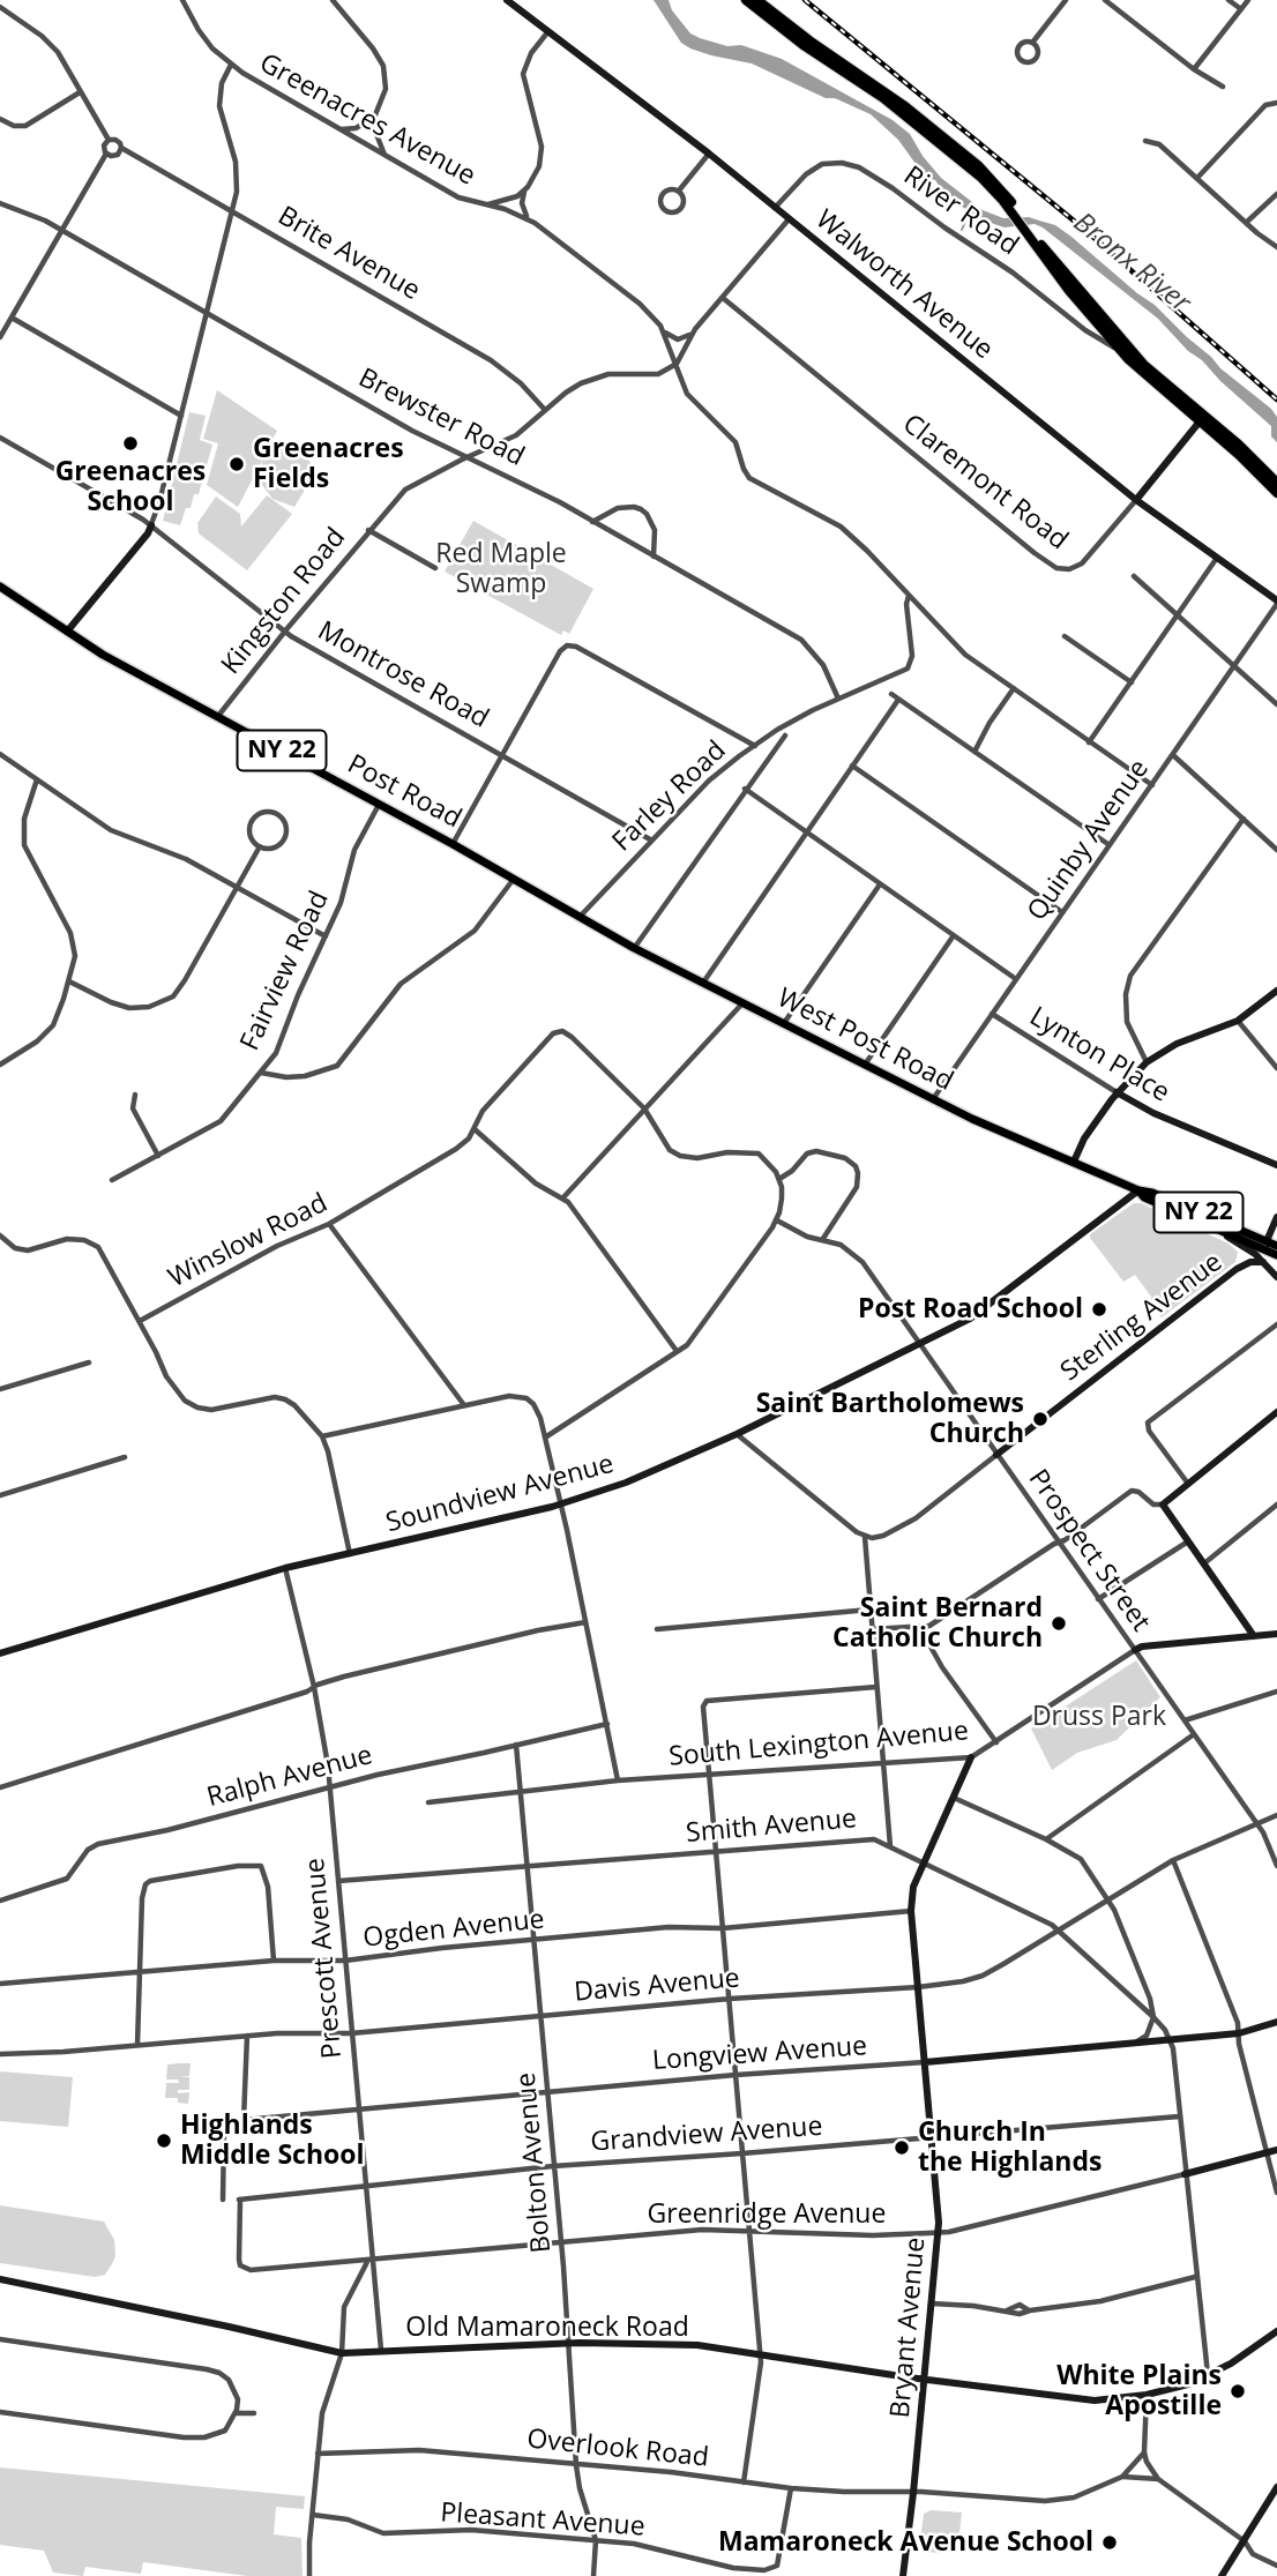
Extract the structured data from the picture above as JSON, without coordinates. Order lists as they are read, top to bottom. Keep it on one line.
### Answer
{"streets":{"main road":["NY 22","Post Road","West Post Road"],"street":["Greenacres Avenue","River Road","Brite Avenue","Walworth Avenue","Brewster Road","Claremont Road","Kingston Road","Montrose Road","Farley Road","Quinby Avenue","Fairview Road","Lynton Place","Winslow Road","Sterling Avenue","Soundview Avenue","Prospect Street","South Lexington Avenue","Ralph Avenue","Smith Avenue","Ogden Avenue","Prescott Avenue","Davis Avenue","Longview Avenue","Grandview Avenue","Bolton Avenue","Greenridge Avenue","Old Mamaroneck Road","Bryant Avenue","Overlook Road","Pleasant Avenue"]},"crossings":[["Greenacres Avenue","Kingston Road"],["Greenacres Avenue","Farley Road"],["Greenacres Avenue","Quinby Avenue"],["River Road","Walworth Avenue"],["Brite Avenue","Kingston Road"],["Walworth Avenue","Claremont Road"],["Walworth Avenue","Quinby Avenue"],["Brewster Road","Kingston Road"],["Brewster Road","Farley Road"],["Kingston Road","Montrose Road"],["Kingston Road","Post Road"],["Montrose Road","Farley Road"],["Post Road","Farley Road"],["Post Road","Fairview Road"],["Post Road","West Post Road"],["Farley Road","West Post Road"],["Quinby Avenue","West Post Road"],["Quinby Avenue","Lynton Place"],["West Post Road","Soundview Avenue"],["Sterling Avenue","Prospect Street"],["Soundview Avenue","Prospect Street"],["Soundview Avenue","Prescott Avenue"],["Prospect Street","South Lexington Avenue"],["Prospect Street","Davis Avenue"],["South Lexington Avenue","Bolton Avenue"],["South Lexington Avenue","Bryant Avenue"],["Ralph Avenue","Prescott Avenue"],["Ralph Avenue","Bolton Avenue"],["Smith Avenue","Prescott Avenue"],["Smith Avenue","Davis Avenue"],["Smith Avenue","Bolton Avenue"],["Smith Avenue","Bryant Avenue"],["Ogden Avenue","Prescott Avenue"],["Ogden Avenue","Bolton Avenue"],["Ogden Avenue","Bryant Avenue"],["Prescott Avenue","Davis Avenue"],["Prescott Avenue","Longview Avenue"],["Prescott Avenue","Grandview Avenue"],["Prescott Avenue","Greenridge Avenue"],["Prescott Avenue","Old Mamaroneck Road"],["Davis Avenue","Bolton Avenue"],["Davis Avenue","Bryant Avenue"],["Longview Avenue","Bolton Avenue"],["Longview Avenue","Bryant Avenue"],["Grandview Avenue","Bolton Avenue"],["Grandview Avenue","Greenridge Avenue"],["Grandview Avenue","Bryant Avenue"],["Bolton Avenue","Greenridge Avenue"],["Bolton Avenue","Old Mamaroneck Road"],["Bolton Avenue","Overlook Road"],["Bolton Avenue","Pleasant Avenue"],["Greenridge Avenue","Bryant Avenue"],["Old Mamaroneck Road","Bryant Avenue"],["Bryant Avenue","Overlook Road"],["Overlook Road","Pleasant Avenue"]],"water":["Bronx River"],"parks":["Red Maple Swamp","Druss Park"],"places":["Greenacres School","Greenacres Fields","Post Road School","Saint Bartholomews Church","Saint Bernard Catholic Church","Highlands Middle School","Church In the Highlands","White Plains Apostille","Mamaroneck Avenue School"]}
